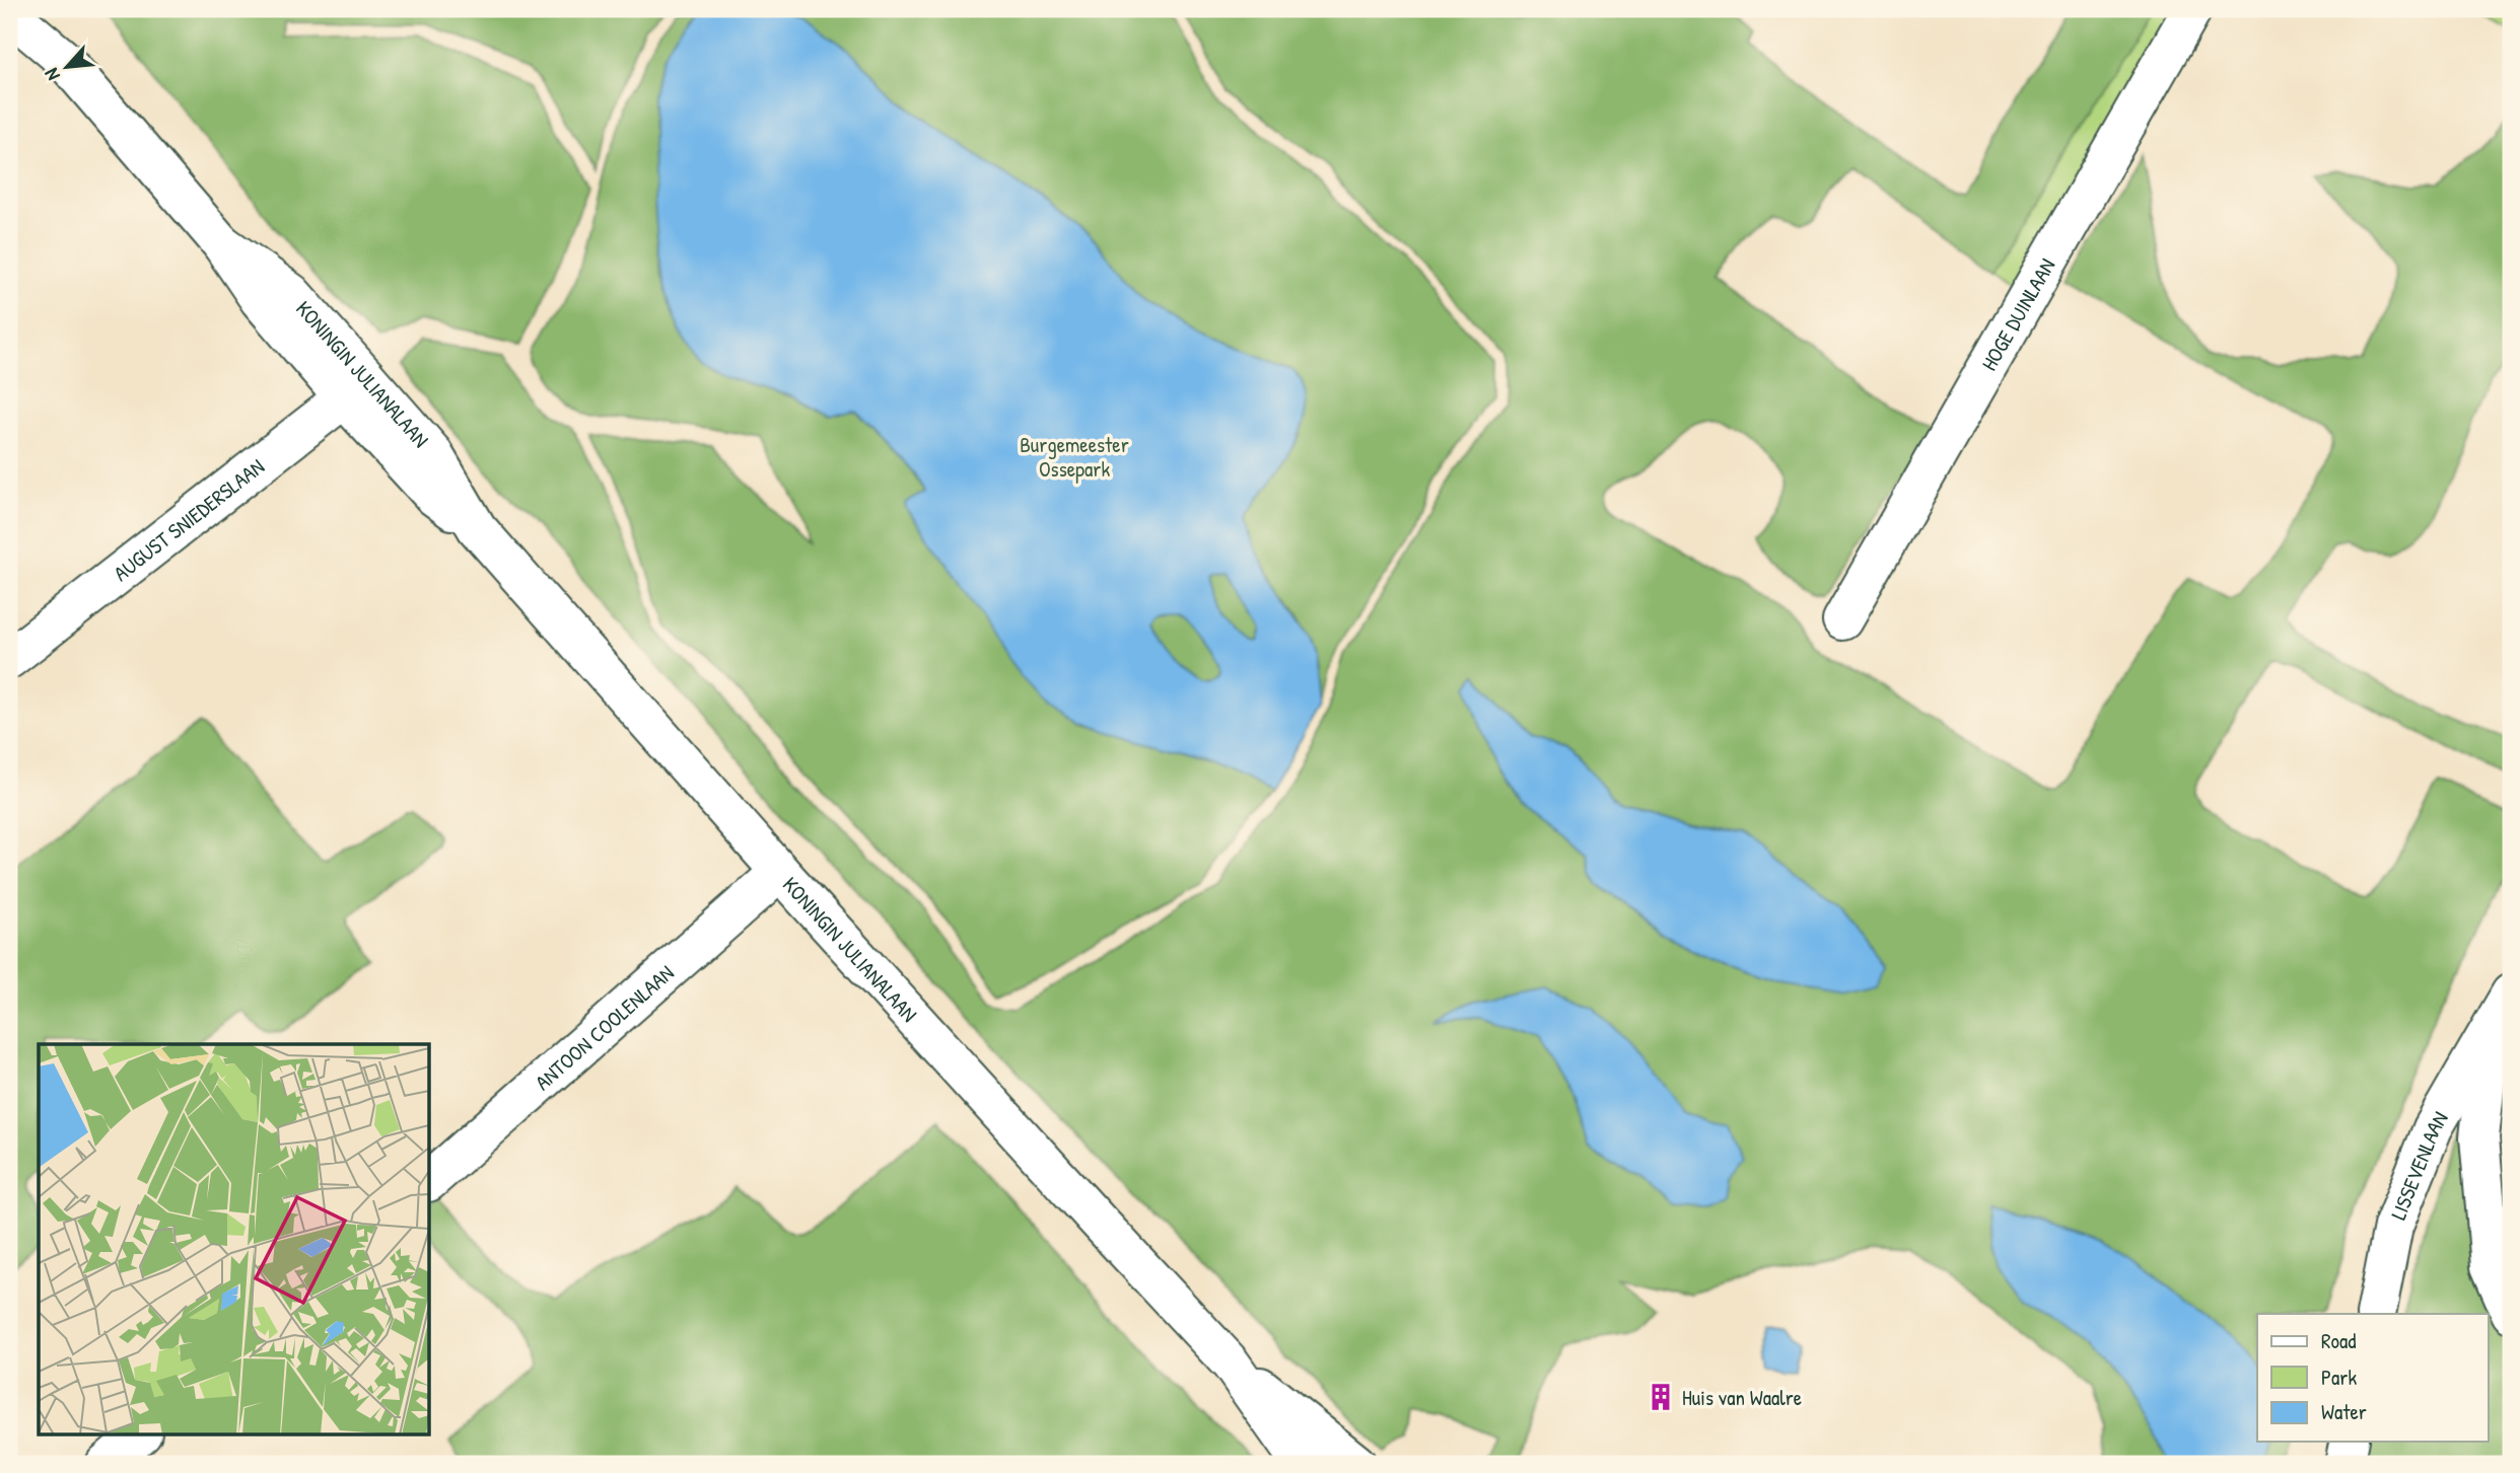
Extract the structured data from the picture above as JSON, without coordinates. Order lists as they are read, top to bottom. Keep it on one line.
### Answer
{"streets":{"street":["HOGE DUINLAAN","KONINGIN JULIANALAAN","AUGUST SNIEDERSLAAN","ANTOON COOLENLAAN","LISSEVENLAAN"]},"crossings":[["KONINGIN JULIANALAAN","AUGUST SNIEDERSLAAN"],["KONINGIN JULIANALAAN","ANTOON COOLENLAAN"]],"parks":["Burgemeester Ossepark"],"places":{"building":["Huis van Waalre"]},"legend":["Road","Park","Water"],"north":"bottom left"}
